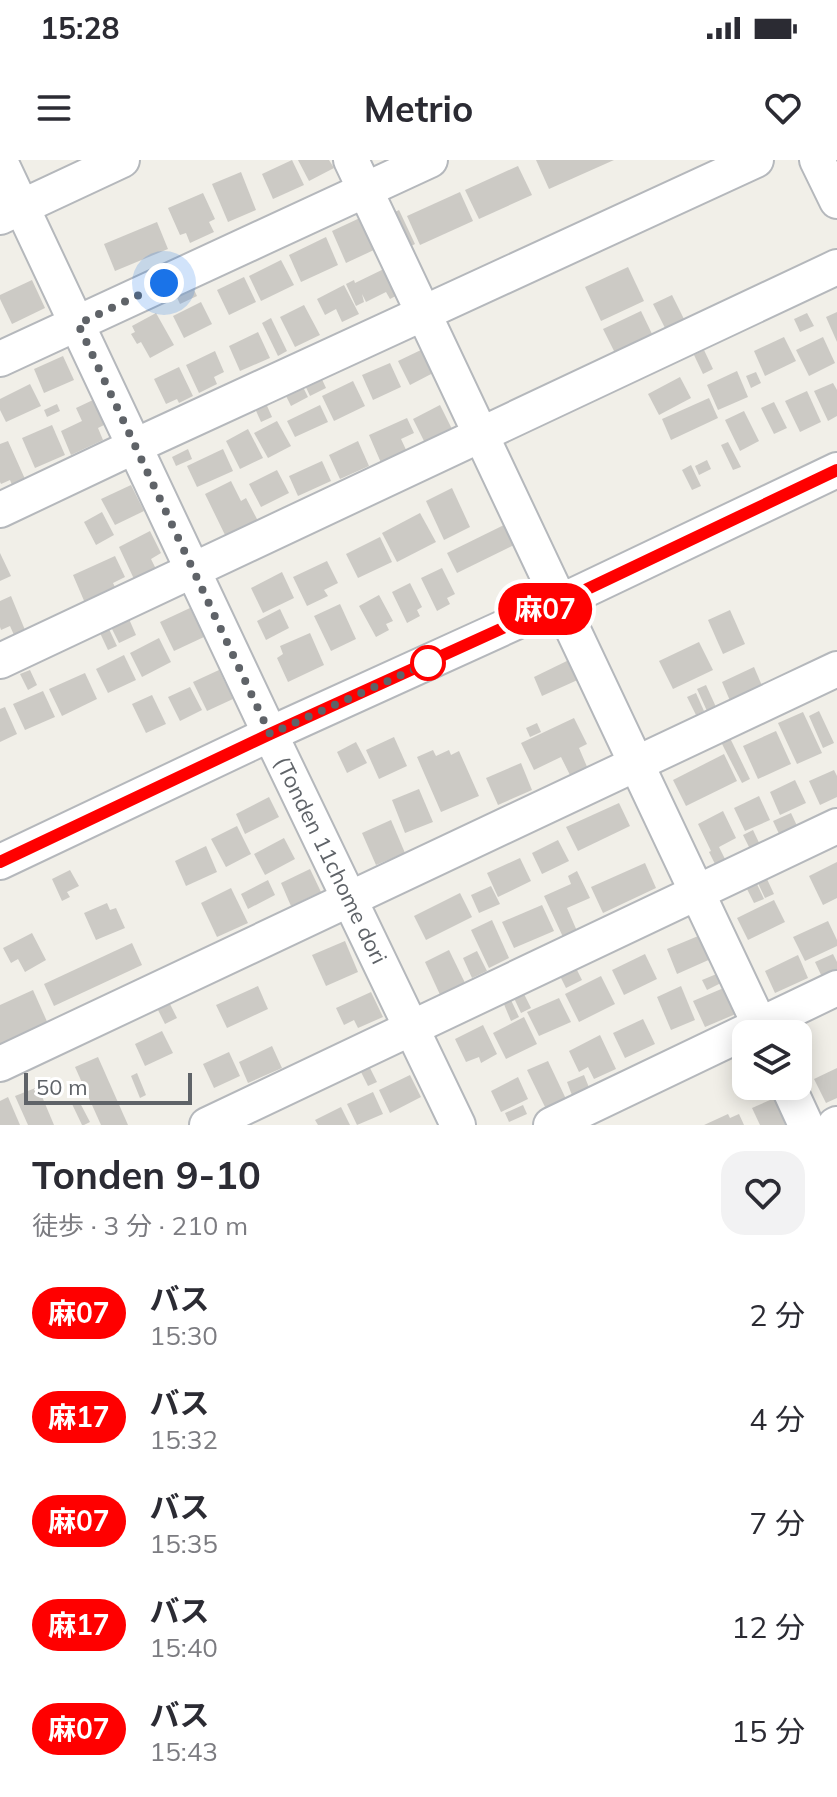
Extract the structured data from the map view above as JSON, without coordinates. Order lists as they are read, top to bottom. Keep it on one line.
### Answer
{"streets":{"street":["(Tonden 11chome dori"]},"lines":["bus line 麻07"],"scale_bar":"50 m","page":{"status":"15:28","header":"Metrio","on_map":"麻07","scale":"50 m","heading":["Tonden 9-10","徒歩 · 3 分 · 210 m"],"list":[{"mark":"麻07","name":"バス","note":"15:30","value":"2 分"},{"mark":"麻17","name":"バス","note":"15:32","value":"4 分"},{"mark":"麻07","name":"バス","note":"15:35","value":"7 分"},{"mark":"麻17","name":"バス","note":"15:40","value":"12 分"},{"mark":"麻07","name":"バス","note":"15:43","value":"15 分"}]}}
